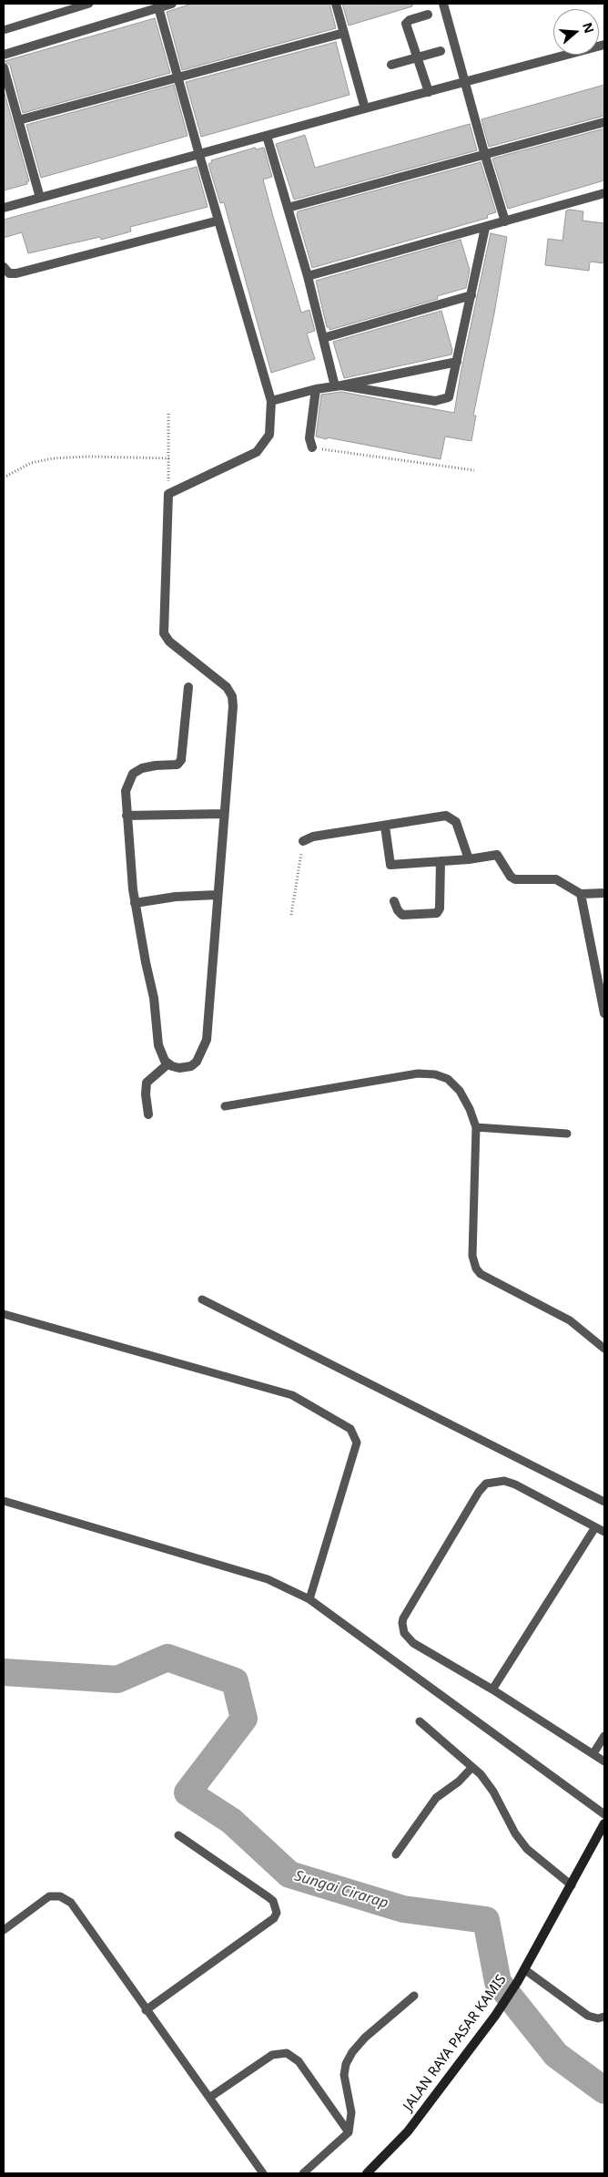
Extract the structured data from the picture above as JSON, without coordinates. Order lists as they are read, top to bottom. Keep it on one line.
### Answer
{"streets":{"main road":["JALAN RAYA PASAR KAMIS"]},"water":["Sungai Cirarap"],"north":"right"}
